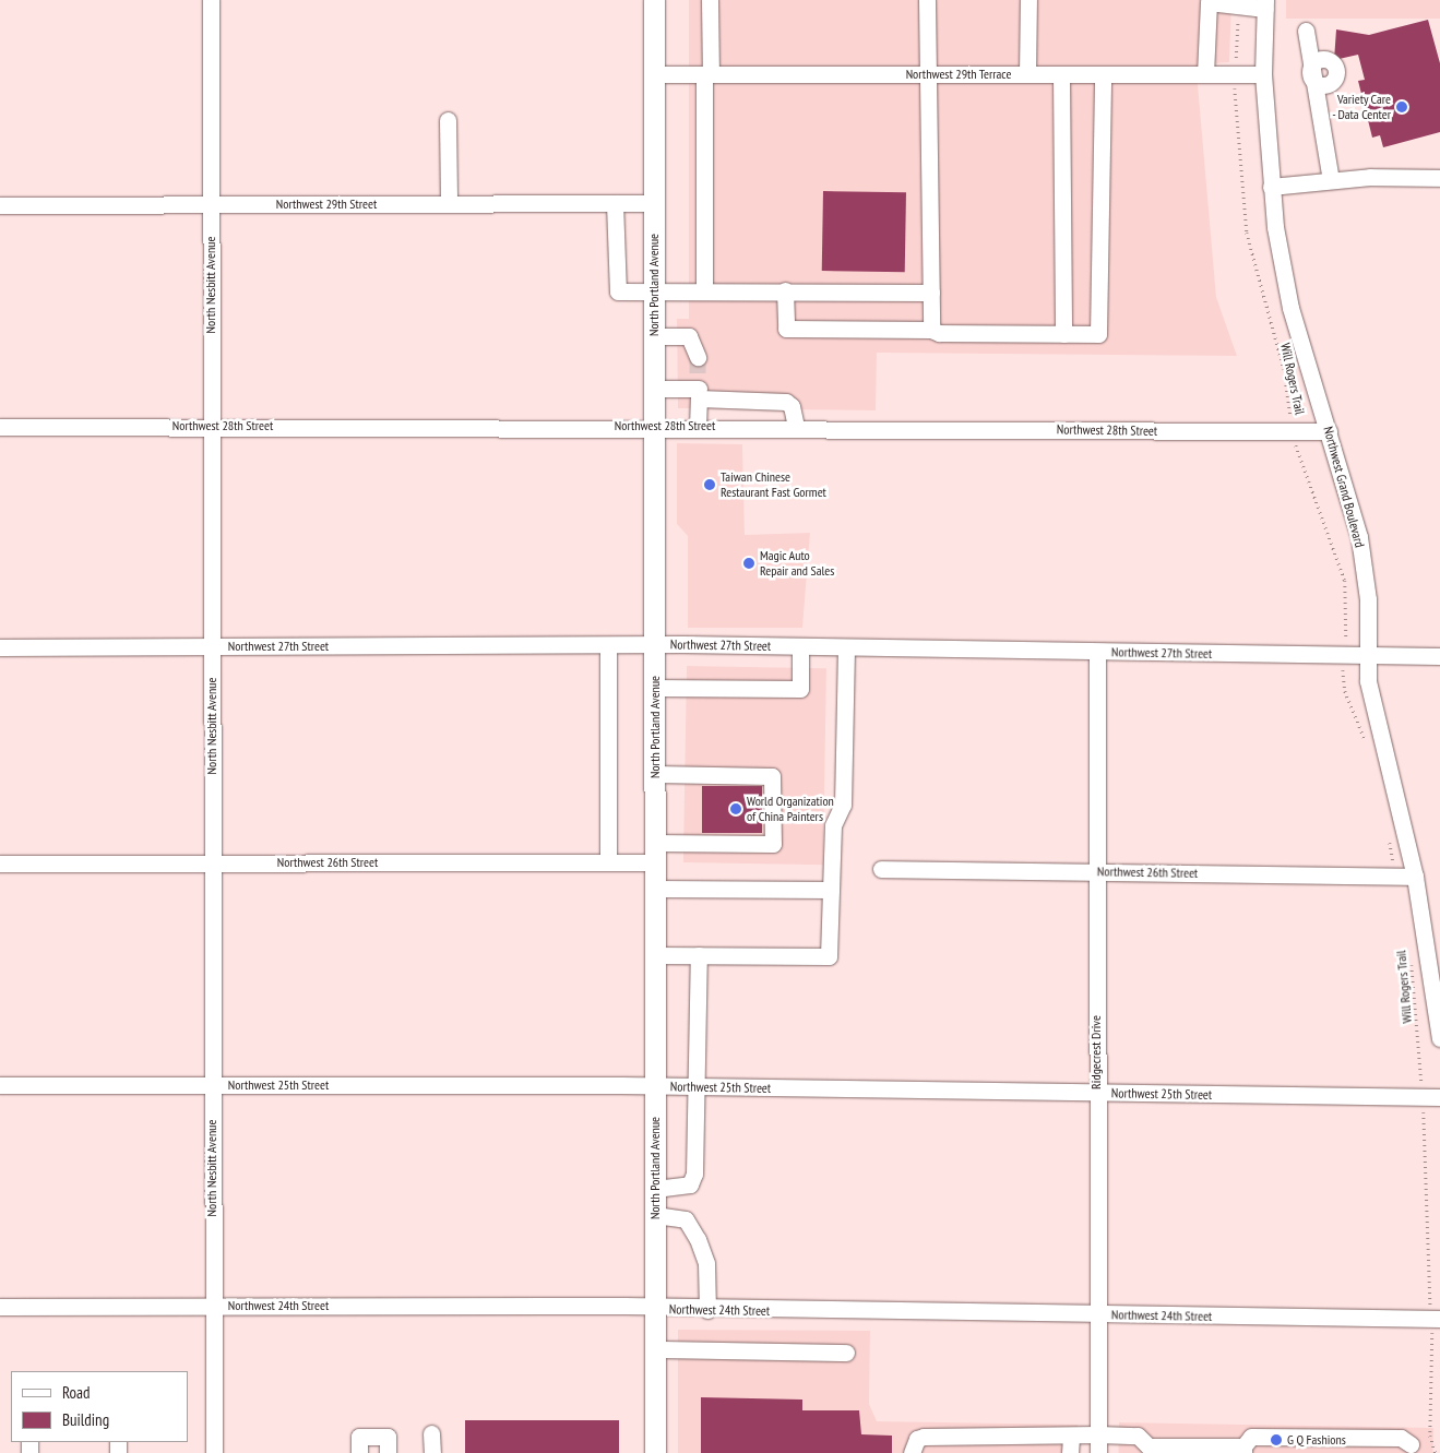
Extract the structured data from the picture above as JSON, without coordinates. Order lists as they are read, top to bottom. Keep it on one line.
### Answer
{"streets":{"main road":["North Portland Avenue"],"street":["Northwest 29th Terrace","Northwest 29th Street","North Nesbitt Avenue","Northwest 28th Street","Northwest Grand Boulevard","Northwest 27th Street","Northwest 26th Street","Ridgecrest Drive","Northwest 25th Street","Northwest 24th Street"],"path":["Will Rogers Trail"]},"crossings":[["Northwest 29th Terrace","North Portland Avenue"],["Northwest 29th Terrace","Northwest Grand Boulevard"],["Northwest 29th Street","North Nesbitt Avenue"],["Northwest 29th Street","North Portland Avenue"],["North Nesbitt Avenue","Northwest 28th Street"],["North Nesbitt Avenue","Northwest 27th Street"],["North Nesbitt Avenue","Northwest 26th Street"],["North Nesbitt Avenue","Northwest 25th Street"],["North Nesbitt Avenue","Northwest 24th Street"],["North Portland Avenue","Northwest 28th Street"],["North Portland Avenue","Northwest 27th Street"],["North Portland Avenue","Northwest 26th Street"],["North Portland Avenue","Northwest 25th Street"],["North Portland Avenue","Northwest 24th Street"],["Will Rogers Trail","Northwest 28th Street"],["Northwest 28th Street","Northwest Grand Boulevard"],["Northwest Grand Boulevard","Northwest 27th Street"],["Northwest Grand Boulevard","Northwest 26th Street"],["Northwest 27th Street","Ridgecrest Drive"],["Northwest 26th Street","Ridgecrest Drive"],["Ridgecrest Drive","Northwest 25th Street"],["Ridgecrest Drive","Northwest 24th Street"]],"places":["Variety Care - Data Center","Taiwan Chinese Restaurant Fast Gormet","Magic Auto Repair and Sales","World Organization of China Painters","G Q Fashions"],"legend":["Road","Building"]}
